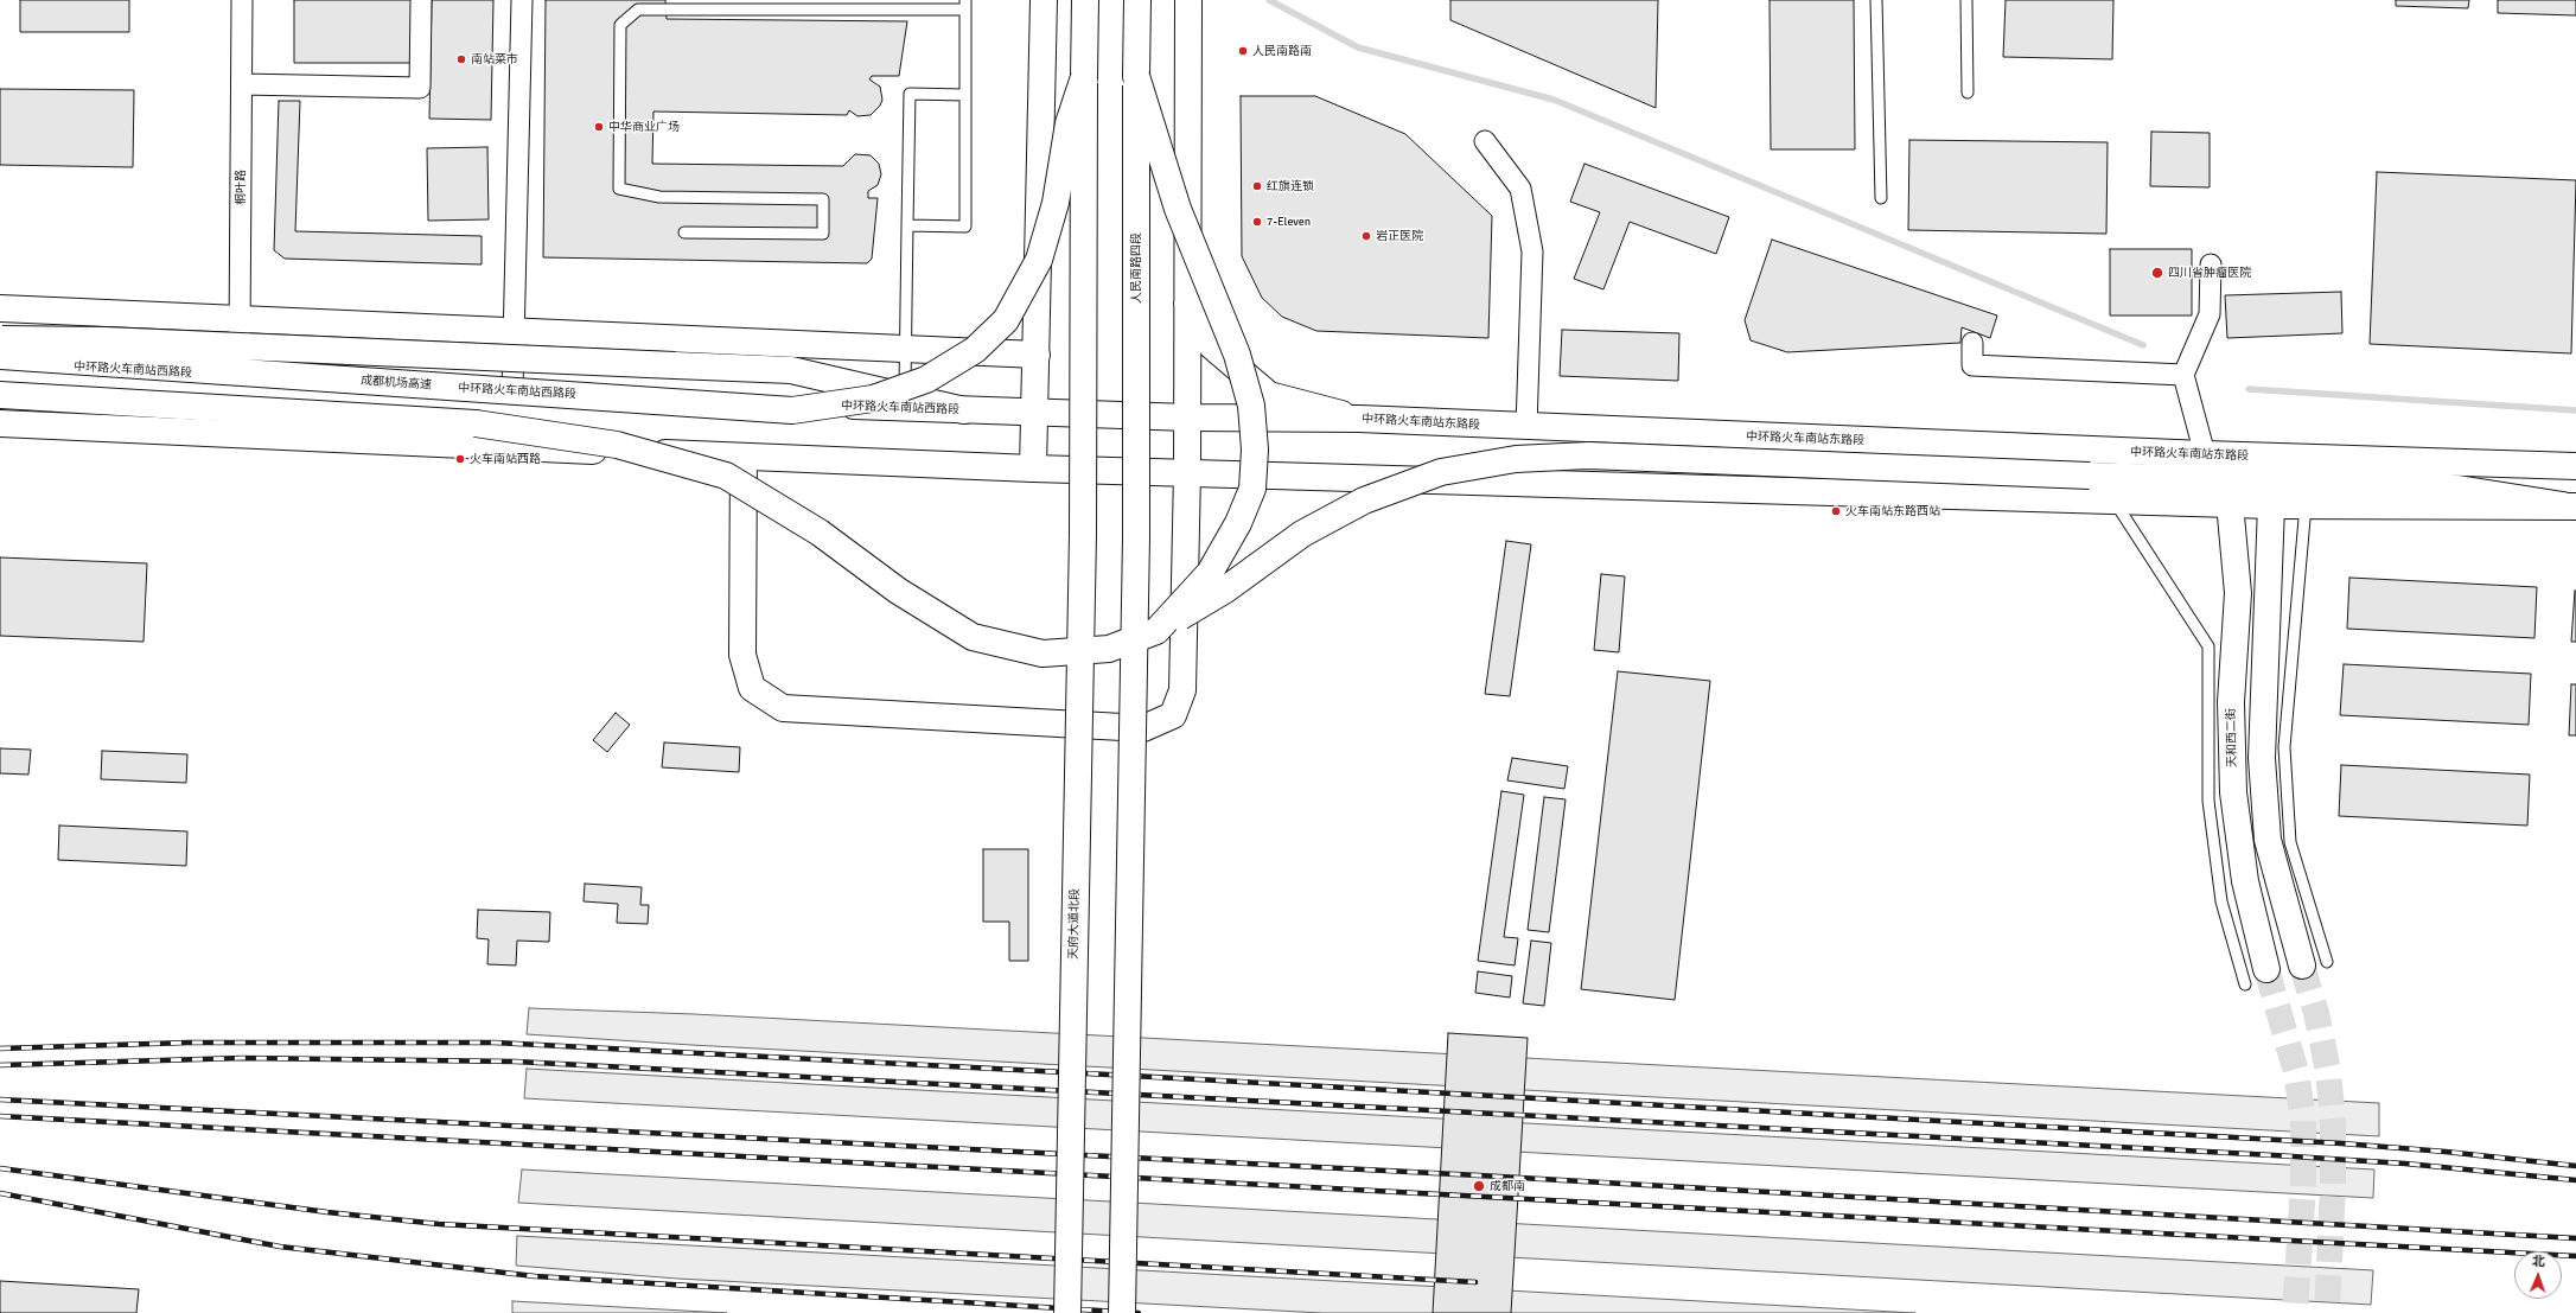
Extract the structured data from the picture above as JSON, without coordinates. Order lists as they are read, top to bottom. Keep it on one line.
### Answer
{"streets":{"main road":["人民南路四段","中环路火车南站西路段","成都机场高速","中环路火车南站东路段","天和西二街","天府大道北段"],"street":["桐叶路"]},"crossings":[["桐叶路","中环路火车南站西路段"],["中环路火车南站西路段","中环路火车南站东路段"],["成都机场高速","天府大道北段"]],"places":["人民南路南","南站菜市","中华商业广场","红旗连锁","7-Eleven","岩正医院","四川省肿瘤医院","火车南站西路","火车南站东路西站","成都南"],"north":"top"}
